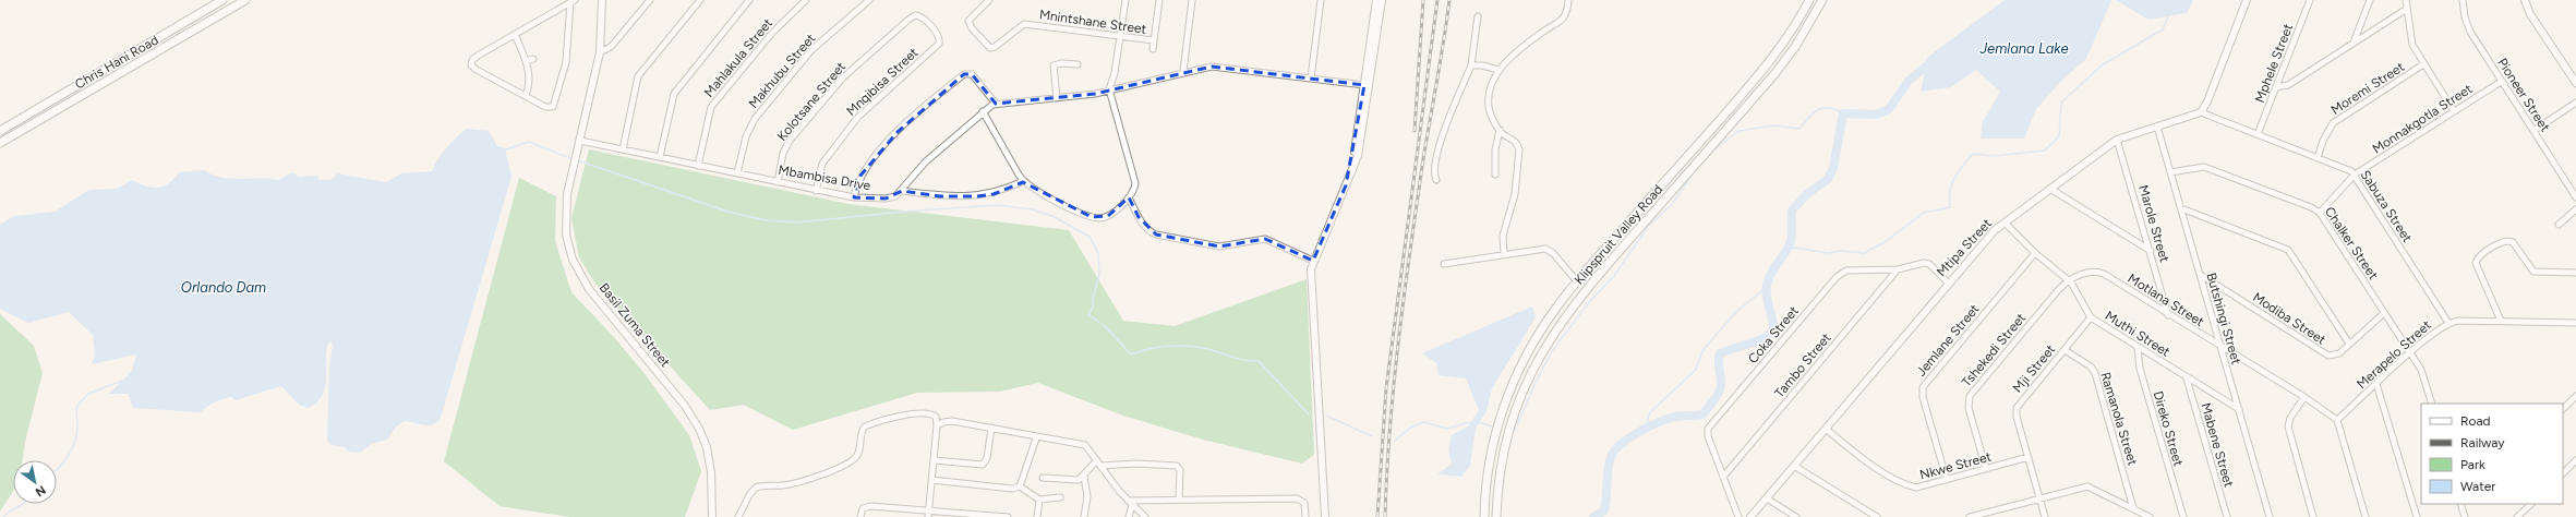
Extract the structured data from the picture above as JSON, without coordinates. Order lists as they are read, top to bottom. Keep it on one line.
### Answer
{"streets":{"main road":["Chris Hani Road","Klipspruit Valley Road"],"street":["Mnintshane Street","Mahlakula Street","Mphele Street","Makhubu Street","Mnqibisa Street","Moremi Street","Pioneer Street","Kolotsane Street","Monnakgotla Street","Mbambisa Drive","Sabuza Street","Marole Street","Chalker Street","Mtipa Street","Motlana Street","Butshingi Street","Modiba Street","Basil Zuma Street","Muthi Street","Coka Street","Jemlane Street","Tshekedi Street","Merapelo Street","Tambo Street","Mji Street","Ramanola Street","Direko Street","Mabene Street","Nkwe Street"]},"crossings":[["Mahlakula Street","Mbambisa Drive"],["Mphele Street","Sabuza Street"],["Makhubu Street","Mbambisa Drive"],["Mnqibisa Street","Kolotsane Street"],["Mnqibisa Street","Mbambisa Drive"],["Moremi Street","Sabuza Street"],["Pioneer Street","Monnakgotla Street"],["Kolotsane Street","Mbambisa Drive"],["Monnakgotla Street","Sabuza Street"],["Monnakgotla Street","Chalker Street"],["Mbambisa Drive","Basil Zuma Street"],["Sabuza Street","Mtipa Street"],["Sabuza Street","Merapelo Street"],["Marole Street","Mtipa Street"],["Marole Street","Motlana Street"],["Chalker Street","Butshingi Street"],["Chalker Street","Modiba Street"],["Chalker Street","Merapelo Street"],["Mtipa Street","Butshingi Street"],["Mtipa Street","Muthi Street"],["Mtipa Street","Coka Street"],["Mtipa Street","Nkwe Street"],["Motlana Street","Butshingi Street"],["Motlana Street","Muthi Street"],["Motlana Street","Tshekedi Street"],["Motlana Street","Merapelo Street"],["Butshingi Street","Modiba Street"],["Butshingi Street","Muthi Street"],["Muthi Street","Jemlane Street"],["Muthi Street","Tshekedi Street"],["Muthi Street","Mji Street"],["Muthi Street","Direko Street"],["Muthi Street","Mabene Street"],["Coka Street","Tambo Street"],["Jemlane Street","Nkwe Street"],["Tshekedi Street","Nkwe Street"],["Mji Street","Ramanola Street"],["Mji Street","Nkwe Street"]],"water":["Jemlana Lake","Orlando Dam"],"legend":["Road","Railway","Park","Water"],"north":"bottom right"}
